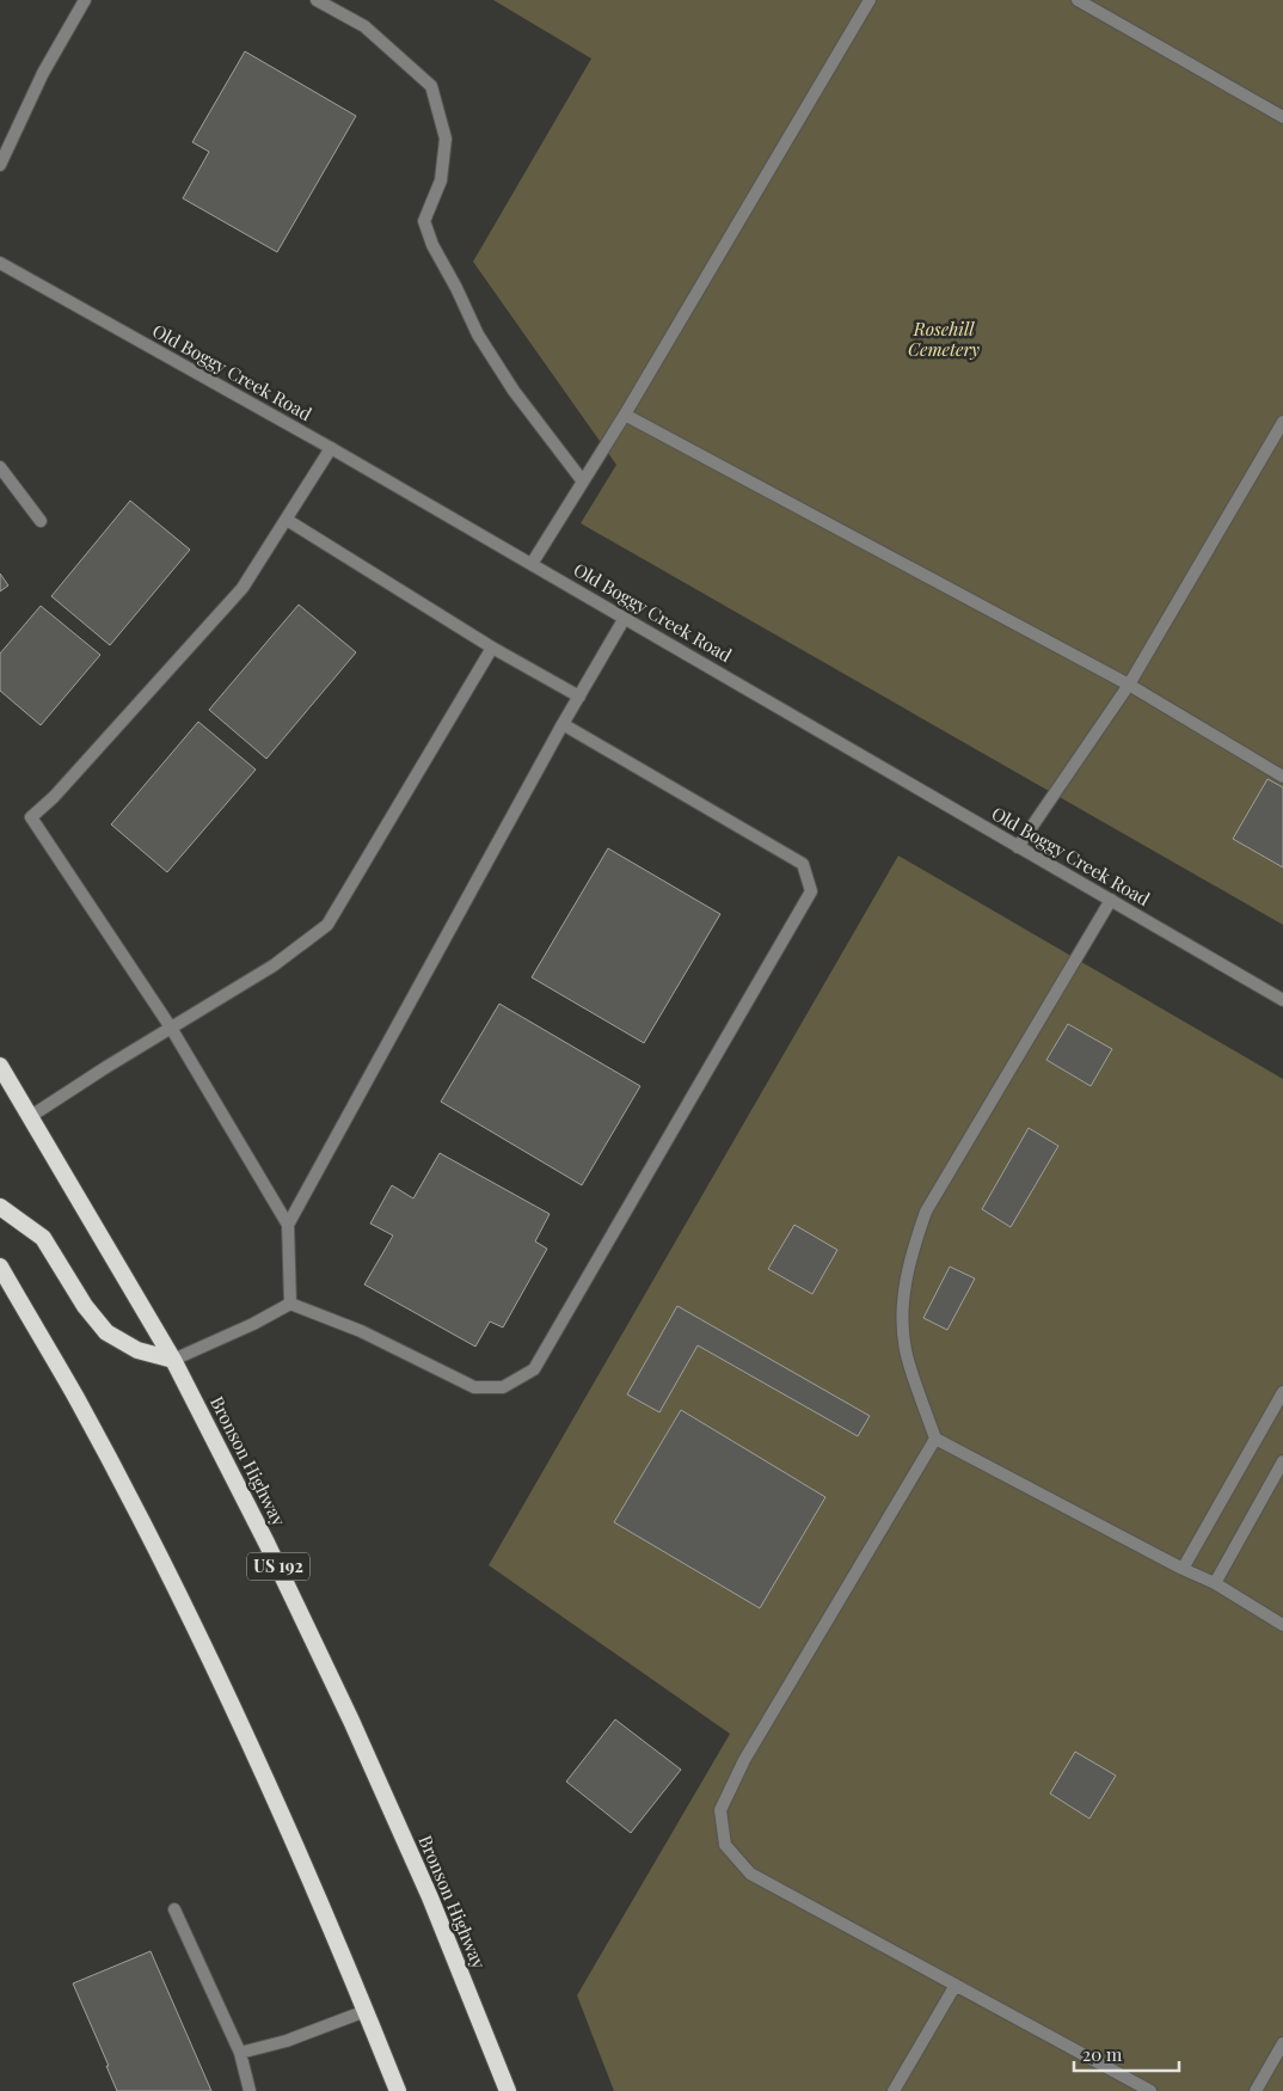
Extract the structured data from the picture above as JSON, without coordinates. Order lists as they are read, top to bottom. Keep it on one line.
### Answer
{"streets":{"highway":["Bronson Highway","US 192"],"street":["Old Boggy Creek Road"]},"parks":["Rosehill Cemetery"],"scale_bar":"20 m"}
